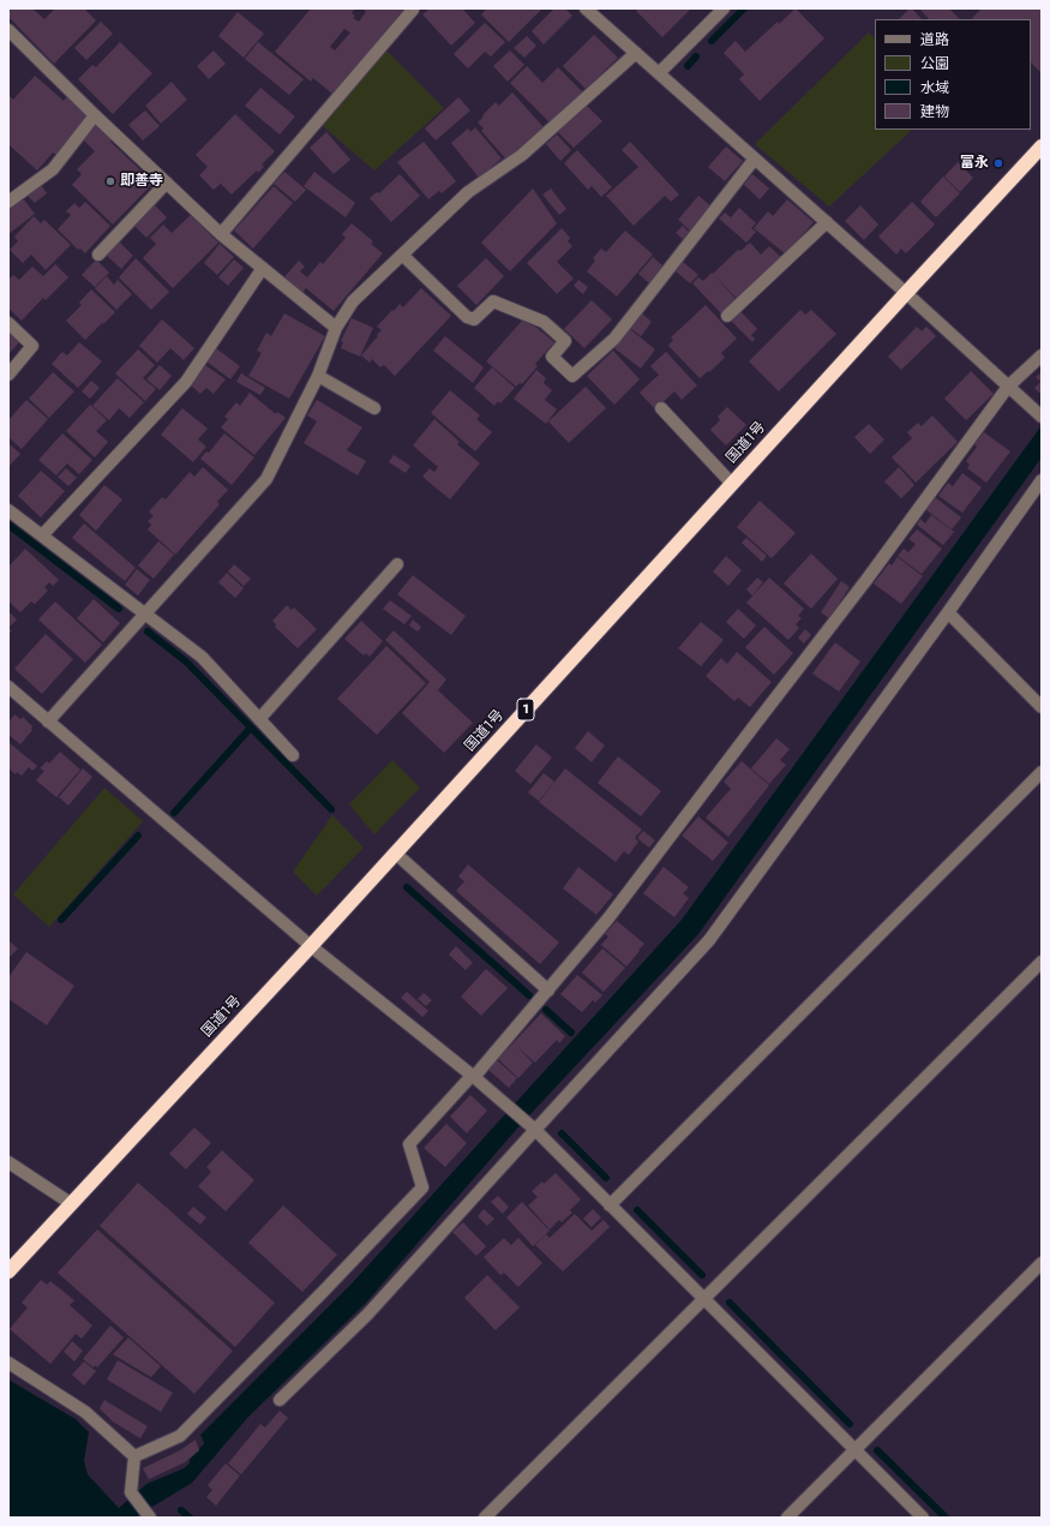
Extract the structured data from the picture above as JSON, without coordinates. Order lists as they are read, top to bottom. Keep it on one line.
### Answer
{"streets":{"highway":["国道1号","1"]},"places":["富永","即善寺"],"legend":["道路","公園","水域","建物"]}
